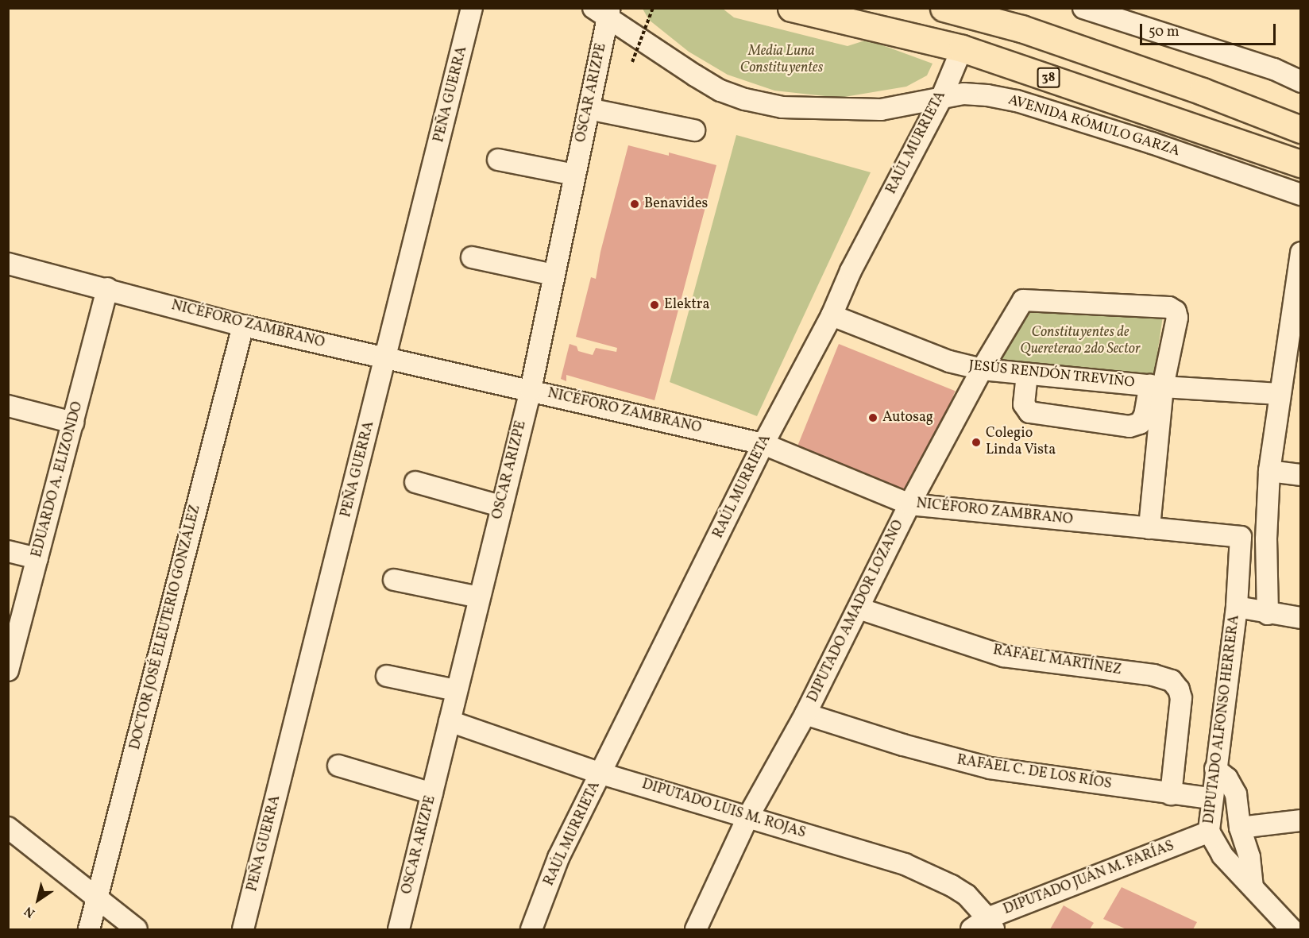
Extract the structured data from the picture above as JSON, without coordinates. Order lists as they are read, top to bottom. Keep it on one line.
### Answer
{"streets":{"main road":["38","AVENIDA RÓMULO GARZA"],"street":["OSCAR ARIZPE","PEÑA GUERRA","RAÚL MURRIETA","NICÉFORO ZAMBRANO","JESÚS RENDÓN TREVIÑO","EDUARDO A. ELIZONDO","DIPUTADO AMADOR LOZANO","DOCTOR JOSÉ ELEUTERIO GONZÁLEZ","RAFAEL MARTÍNEZ","DIPUTADO ALFONSO HERRERA","RAFAEL C. DE LOS RÍOS","DIPUTADO LUIS M. ROJAS","DIPUTADO JUÁN M. FARÍAS"]},"crossings":[["OSCAR ARIZPE","AVENIDA RÓMULO GARZA"],["OSCAR ARIZPE","NICÉFORO ZAMBRANO"],["OSCAR ARIZPE","DIPUTADO LUIS M. ROJAS"],["PEÑA GUERRA","NICÉFORO ZAMBRANO"],["AVENIDA RÓMULO GARZA","RAÚL MURRIETA"],["RAÚL MURRIETA","NICÉFORO ZAMBRANO"],["RAÚL MURRIETA","JESÚS RENDÓN TREVIÑO"],["RAÚL MURRIETA","DIPUTADO LUIS M. ROJAS"],["NICÉFORO ZAMBRANO","EDUARDO A. ELIZONDO"],["NICÉFORO ZAMBRANO","DIPUTADO AMADOR LOZANO"],["NICÉFORO ZAMBRANO","DOCTOR JOSÉ ELEUTERIO GONZÁLEZ"],["NICÉFORO ZAMBRANO","DIPUTADO ALFONSO HERRERA"],["JESÚS RENDÓN TREVIÑO","DIPUTADO AMADOR LOZANO"],["DIPUTADO AMADOR LOZANO","RAFAEL MARTÍNEZ"],["DIPUTADO AMADOR LOZANO","RAFAEL C. DE LOS RÍOS"],["DIPUTADO AMADOR LOZANO","DIPUTADO LUIS M. ROJAS"],["RAFAEL MARTÍNEZ","RAFAEL C. DE LOS RÍOS"],["DIPUTADO ALFONSO HERRERA","RAFAEL C. DE LOS RÍOS"],["DIPUTADO ALFONSO HERRERA","DIPUTADO JUÁN M. FARÍAS"],["DIPUTADO LUIS M. ROJAS","DIPUTADO JUÁN M. FARÍAS"]],"parks":["Media Luna Constituyentes","Constituyentes de Quereterao 2do Sector"],"places":["Benavides","Elektra","Autosag","Colegio Linda Vista"],"scale_bar":"50 m","north":"bottom left"}
